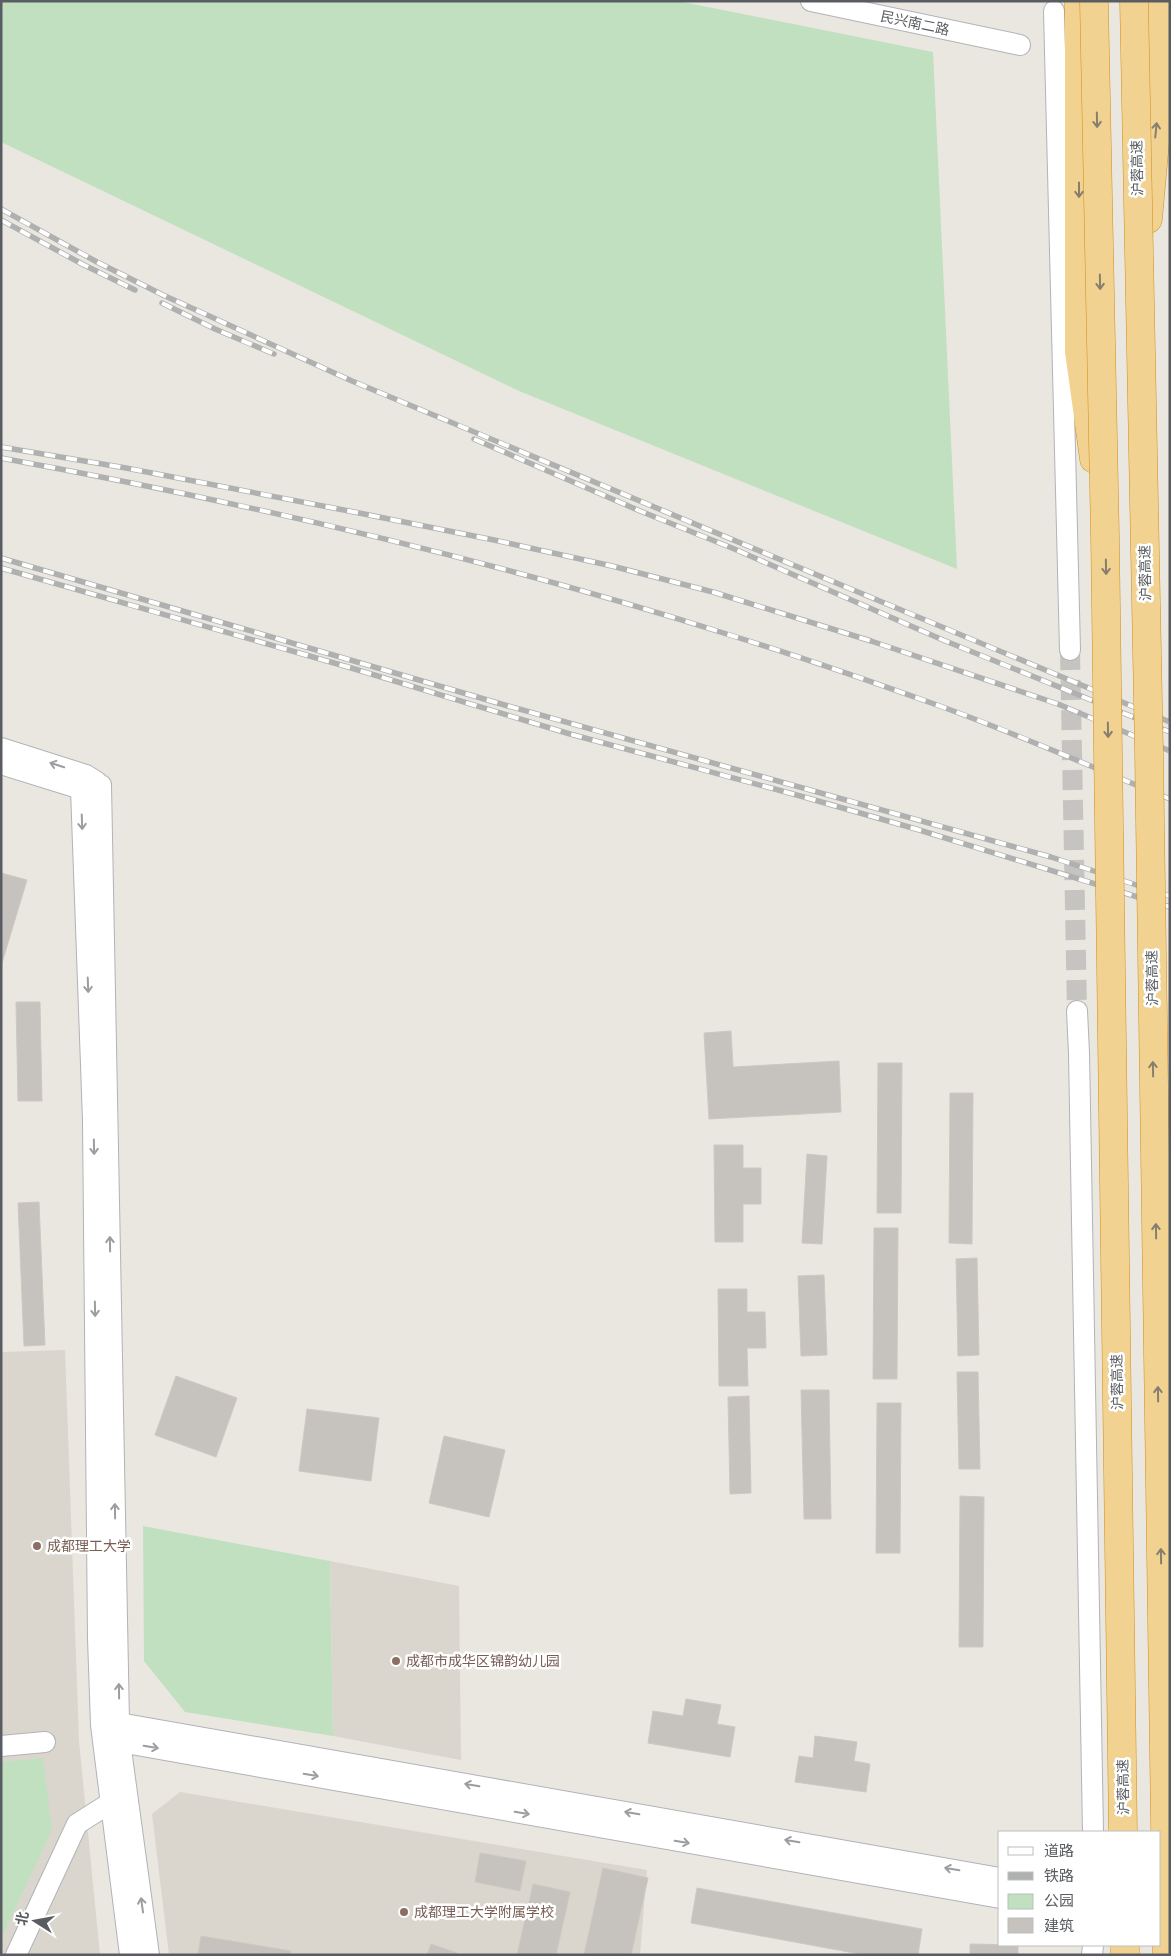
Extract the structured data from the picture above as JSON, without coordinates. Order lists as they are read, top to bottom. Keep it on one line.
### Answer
{"streets":{"highway":["沪蓉高速"],"street":["民兴南二路"]},"places":["成都理工大学","成都市成华区锦韵幼儿园","成都理工大学附属学校"],"legend":["道路","铁路","公园","建筑"],"north":"left"}
